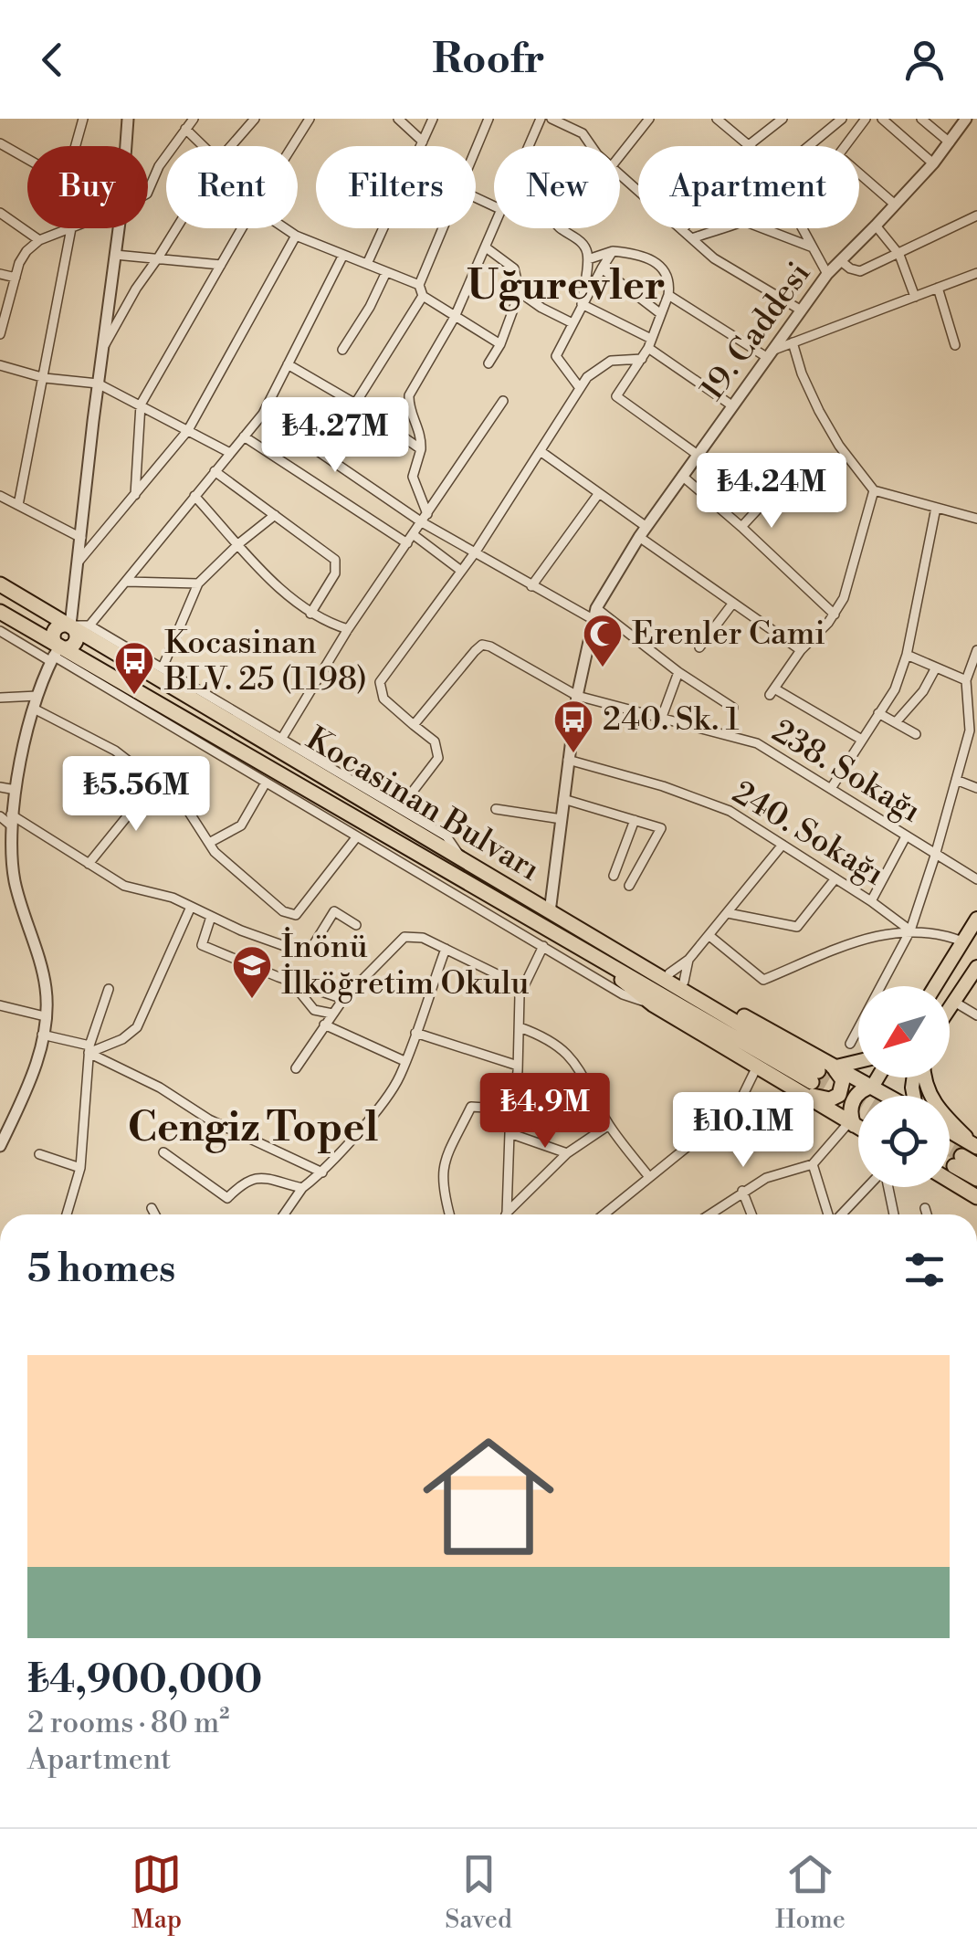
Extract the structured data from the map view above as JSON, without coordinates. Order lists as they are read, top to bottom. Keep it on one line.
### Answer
{"streets":{"highway":["Kocasinan Bulvarı"],"street":["19. Caddesi","238. Sokağı","240. Sokağı"]},"crossings":[["19. Caddesi","238. Sokağı"],["19. Caddesi","Kocasinan Bulvarı"],["19. Caddesi","240. Sokağı"]],"districts":["Uğurevler","Cengiz Topel"],"places":{"mosque":["Erenler Cami"],"bus stop":["Kocasinan BLV. 25 (1198)","240. Sk. 1"],"school or university":["İnönü İlköğretim Okulu"]},"north":"bottom left","page":{"header":"Roofr","chip":["Buy","Rent","Filters","New","Apartment"],"price":["₺4.27M","₺4.24M","₺5.56M","₺4.9M","₺10.1M"],"heading":"5 homes","list":[{"name":"₺4,900,000","note":"2 rooms · 80 m² · Apartment"}],"tabs":["Map","Saved","Home"]}}
